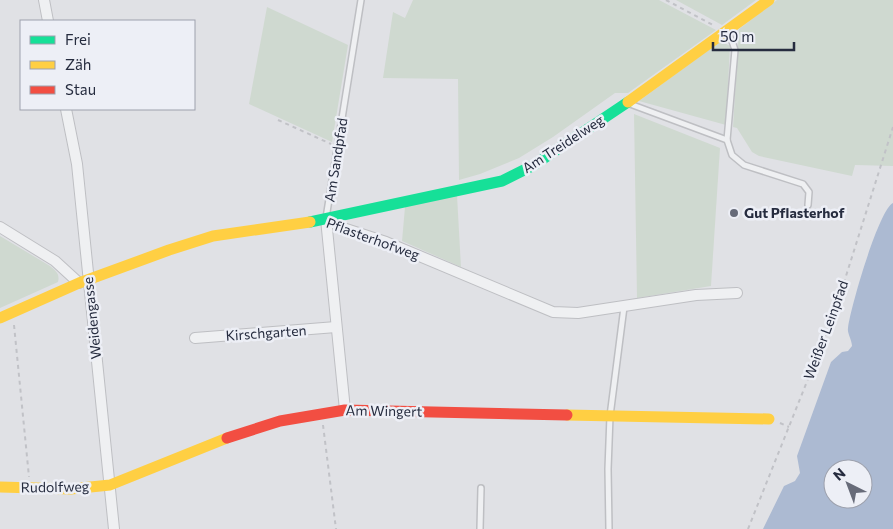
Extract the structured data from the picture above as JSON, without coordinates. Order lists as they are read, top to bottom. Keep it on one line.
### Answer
{"streets":{"street":["Am Treidelweg","Am Sandpfad","Pflasterhofweg","Weidengasse","Kirschgarten","Am Wingert","Rudolfweg"],"path":["Weißer Leinpfad"]},"crossings":[["Am Treidelweg","Am Sandpfad"],["Am Treidelweg","Pflasterhofweg"],["Am Sandpfad","Pflasterhofweg"],["Am Sandpfad","Kirschgarten"],["Am Sandpfad","Am Wingert"],["Pflasterhofweg","Weidengasse"],["Weidengasse","Am Wingert"],["Weidengasse","Rudolfweg"],["Am Wingert","Rudolfweg"]],"places":["Gut Pflasterhof"],"legend":["Frei","Zäh","Stau"],"scale_bar":"50 m","north":"top left"}
